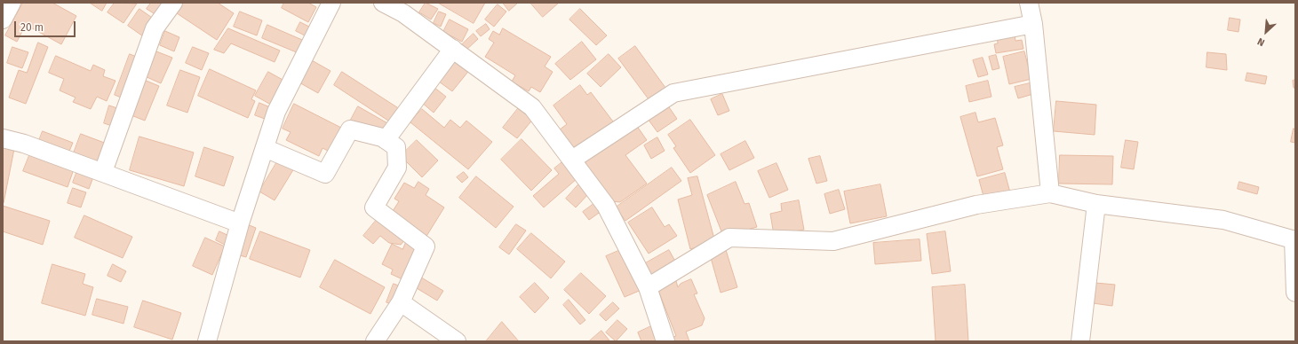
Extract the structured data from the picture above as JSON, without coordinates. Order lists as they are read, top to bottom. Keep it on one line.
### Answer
{"scale_bar":"20 m","north":"bottom left"}
